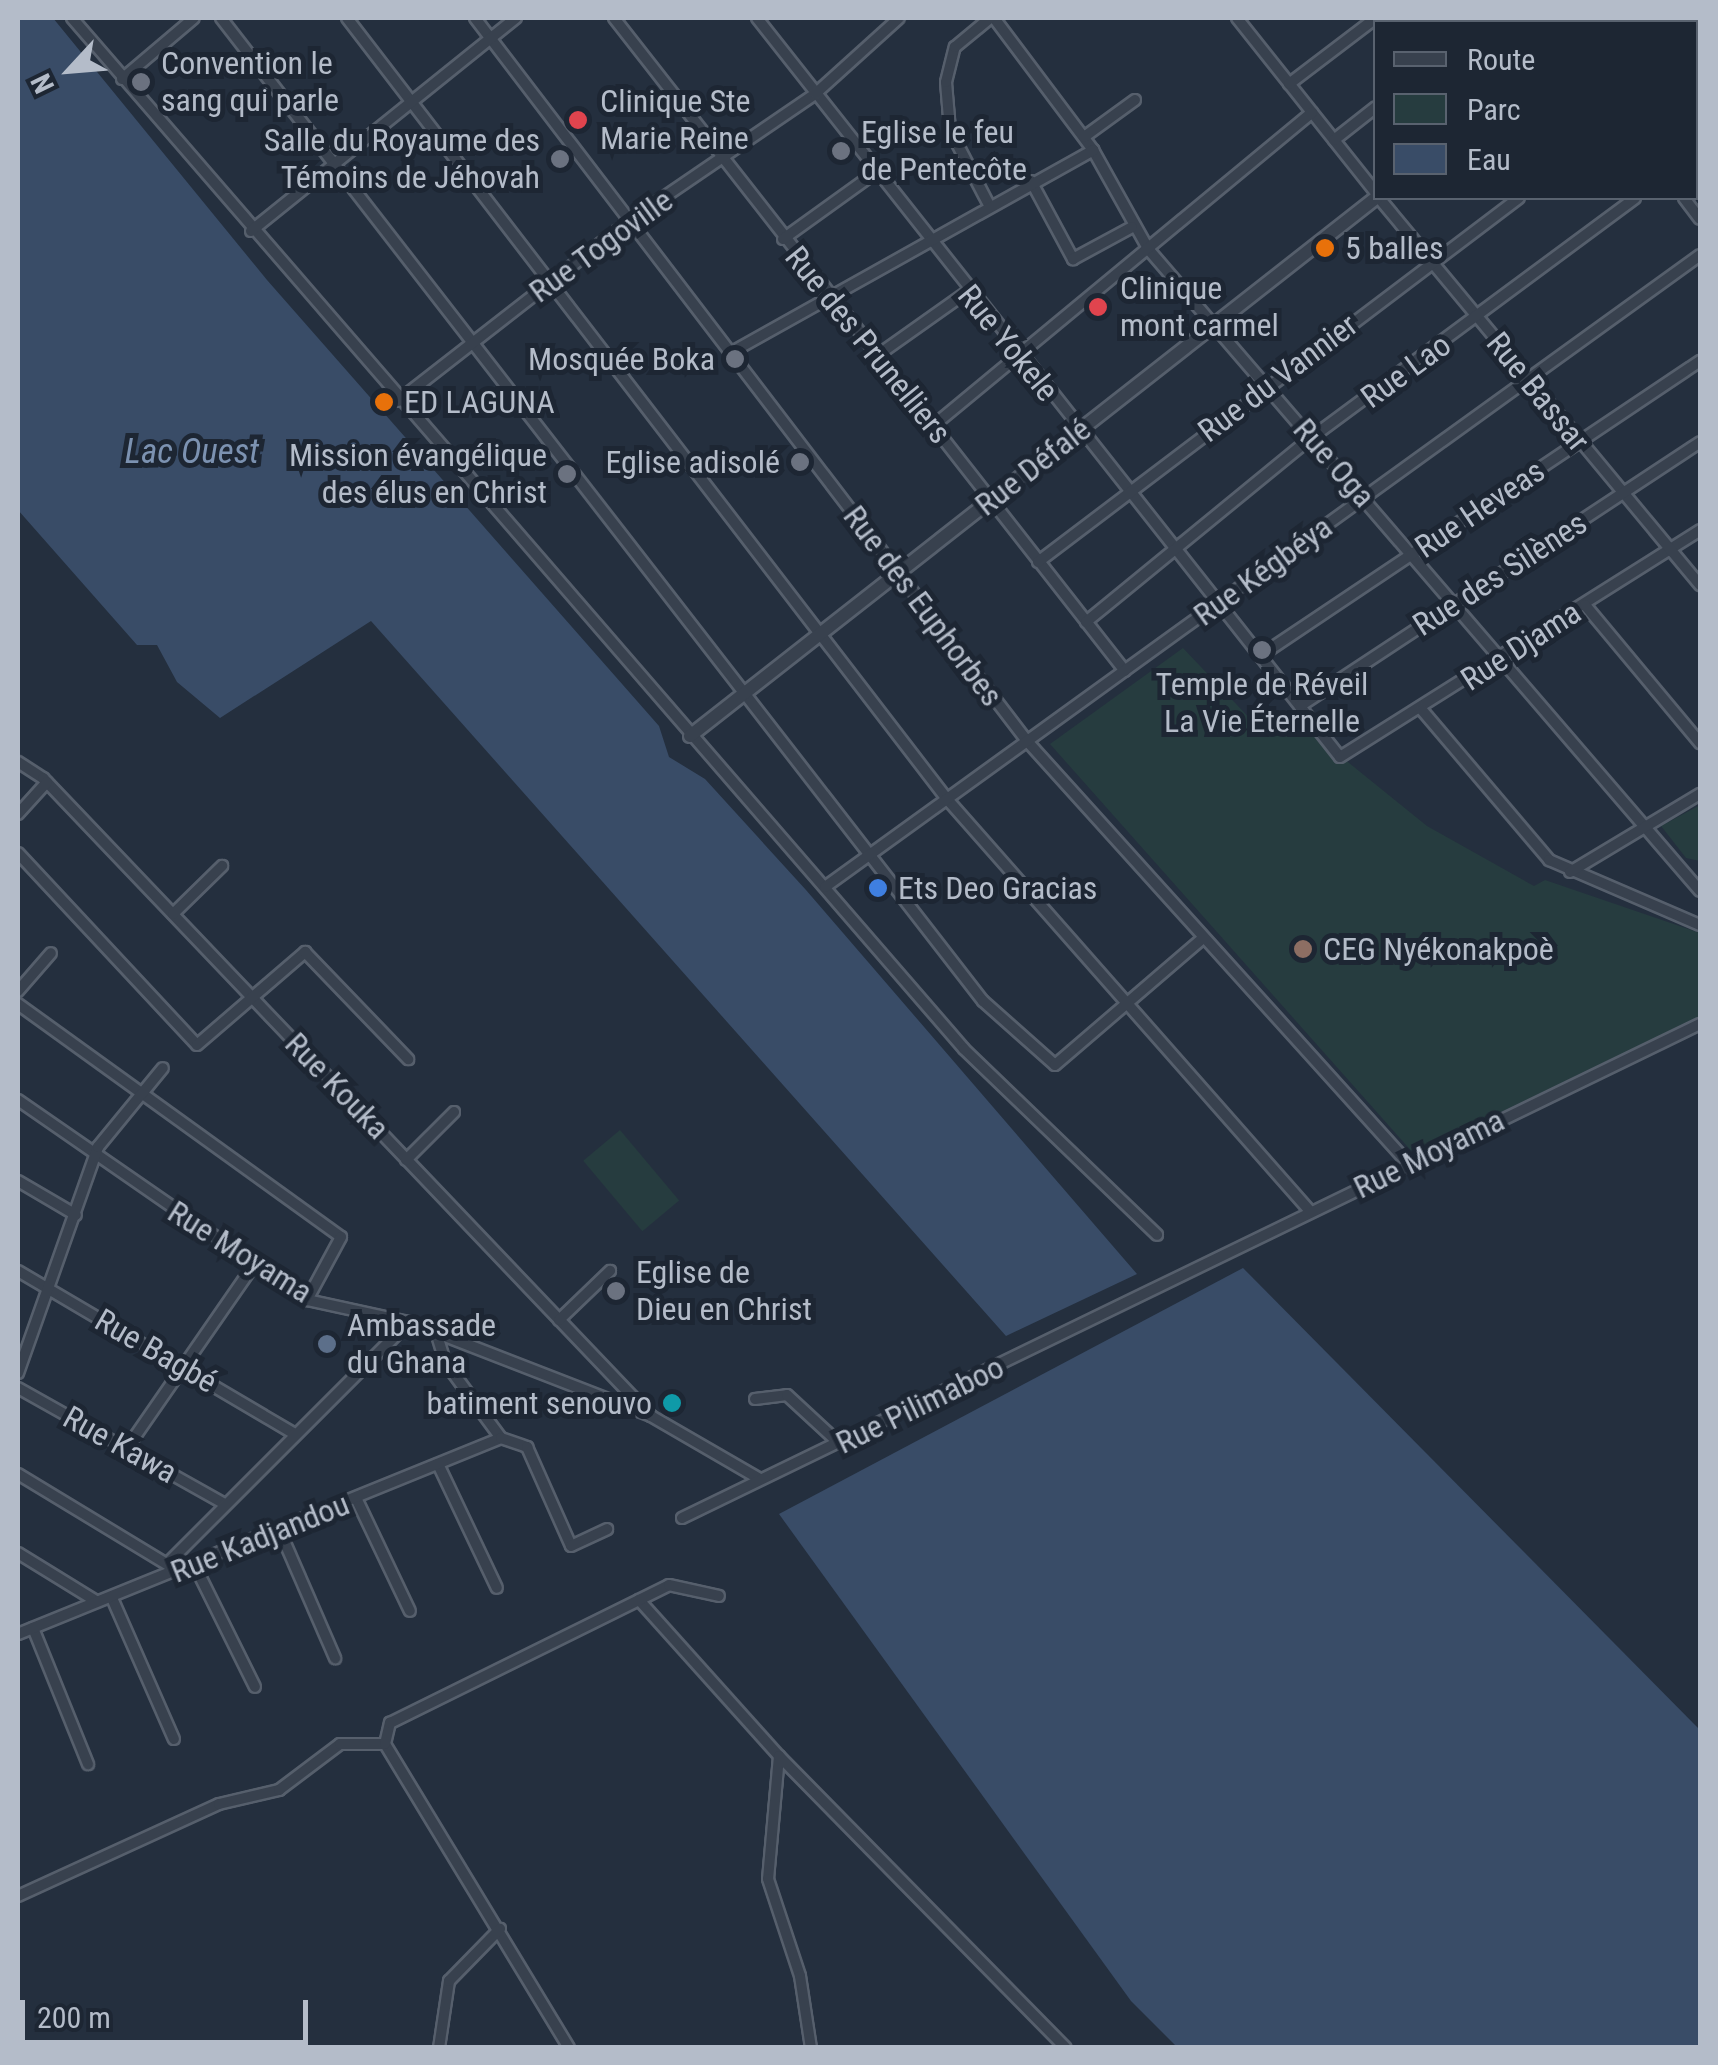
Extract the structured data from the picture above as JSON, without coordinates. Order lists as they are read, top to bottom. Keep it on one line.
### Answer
{"streets":{"street":["Rue Togoville","Rue Yokele","Rue des Prunelliers","Rue Lao","Rue du Vannier","Rue Bassar","Rue Oga","Rue Défalé","Rue Heveas","Rue Kégbéya","Rue des Silènes","Rue des Euphorbes","Rue Djama","Rue Kouka","Rue Moyama","Rue Bagbé","Rue Pilimaboo","Rue Kawa","Rue Kadjandou"]},"crossings":[["Rue Togoville","Rue Yokele"],["Rue Togoville","Rue des Prunelliers"],["Rue Togoville","Rue des Euphorbes"],["Rue Yokele","Rue Lao"],["Rue Yokele","Rue du Vannier"],["Rue Yokele","Rue Défalé"],["Rue Yokele","Rue Heveas"],["Rue Yokele","Rue Kégbéya"],["Rue Yokele","Rue des Silènes"],["Rue Yokele","Rue Djama"],["Rue des Prunelliers","Rue Lao"],["Rue des Prunelliers","Rue du Vannier"],["Rue des Prunelliers","Rue Défalé"],["Rue des Prunelliers","Rue Kégbéya"],["Rue Lao","Rue Bassar"],["Rue Lao","Rue Oga"],["Rue du Vannier","Rue Bassar"],["Rue du Vannier","Rue Oga"],["Rue Bassar","Rue Heveas"],["Rue Bassar","Rue Kégbéya"],["Rue Bassar","Rue des Silènes"],["Rue Bassar","Rue Djama"],["Rue Oga","Rue Défalé"],["Rue Oga","Rue Heveas"],["Rue Oga","Rue Kégbéya"],["Rue Oga","Rue des Silènes"],["Rue Oga","Rue Djama"],["Rue Défalé","Rue des Euphorbes"],["Rue Kégbéya","Rue des Euphorbes"],["Rue des Euphorbes","Rue Moyama"],["Rue Kouka","Rue Moyama"],["Rue Moyama","Rue Pilimaboo"]],"water":["Lac Ouest"],"places":["Convention le sang qui parle","Clinique Ste Marie Reine","Eglise le feu de Pentecôte","Salle du Royaume des Témoins de Jéhovah","5 balles","Clinique mont carmel","Mosquée Boka","ED LAGUNA","Eglise adisolé","Mission évangélique des élus en Christ","Temple de Réveil La Vie Éternelle","Ets Deo Gracias","CEG Nyékonakpoè","Eglise de Dieu en Christ","Ambassade du Ghana","batiment senouvo"],"legend":["Route","Parc","Eau"],"scale_bar":"200 m","north":"bottom left"}
